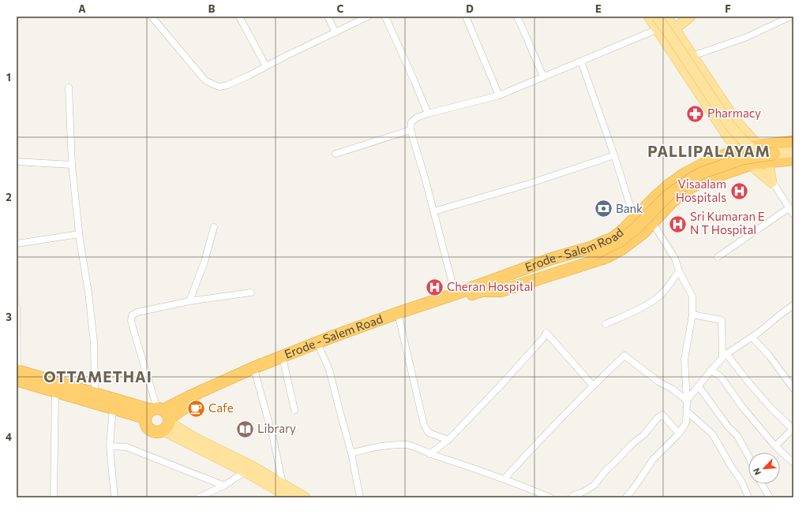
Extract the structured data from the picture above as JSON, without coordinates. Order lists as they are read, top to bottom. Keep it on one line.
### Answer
{"streets":{"highway":["Erode - Salem Road"]},"districts":["PALLIPALAYAM","OTTAMETHAI"],"places":{"pharmacy":["Pharmacy"],"hospital":["Visaalam Hospitals","Sri Kumaran E N T Hospital","Cheran Hospital"],"bank":["Bank"],"cafe":["Cafe"],"library":["Library"]},"north":"bottom left","grid":{"columns":["A","B","C","D","E","F"],"rows":["1","2","3","4"]}}
